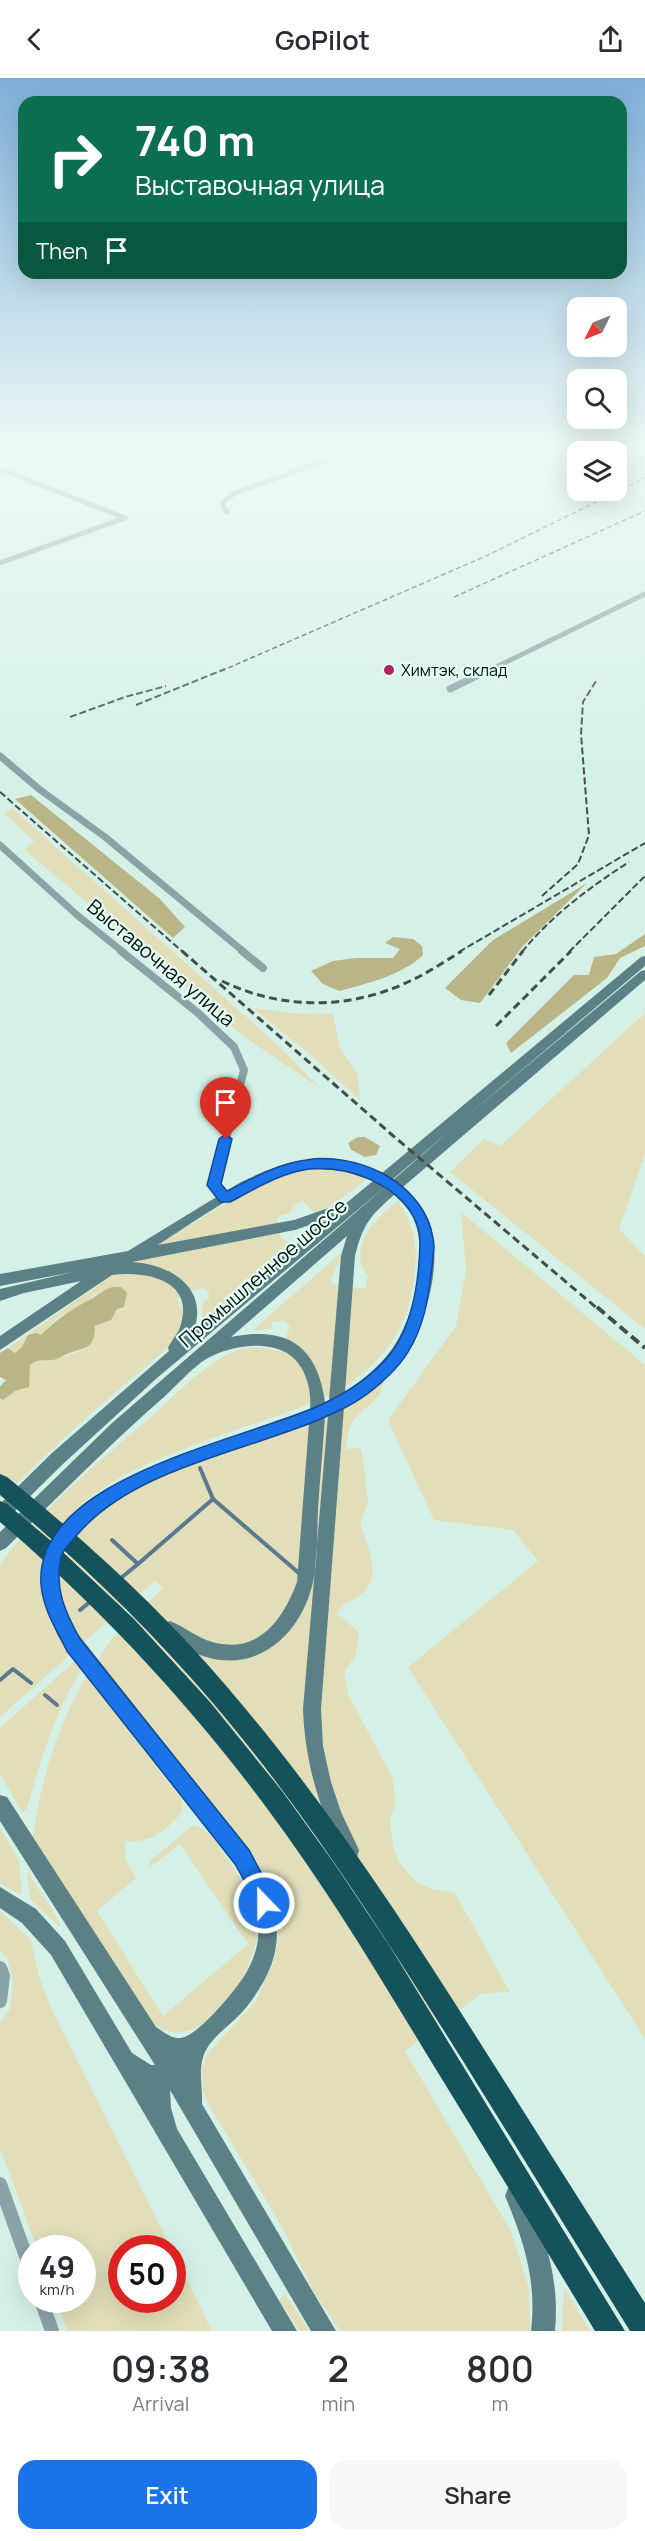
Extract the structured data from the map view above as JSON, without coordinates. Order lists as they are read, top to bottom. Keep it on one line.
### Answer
{"streets":{"main road":["Промышленное шоссе"],"street":["Выставочная улица"]},"places":["Химтэк, склад"],"north":"bottom left","page":{"header":"GoPilot","turn":["740 m","Выставочная улица"],"then":"Then","speed":"49 km/h","limit":"50","eta":["09:38","Arrival","2","min","800","m"],"buttons":["Exit","Share"]}}
